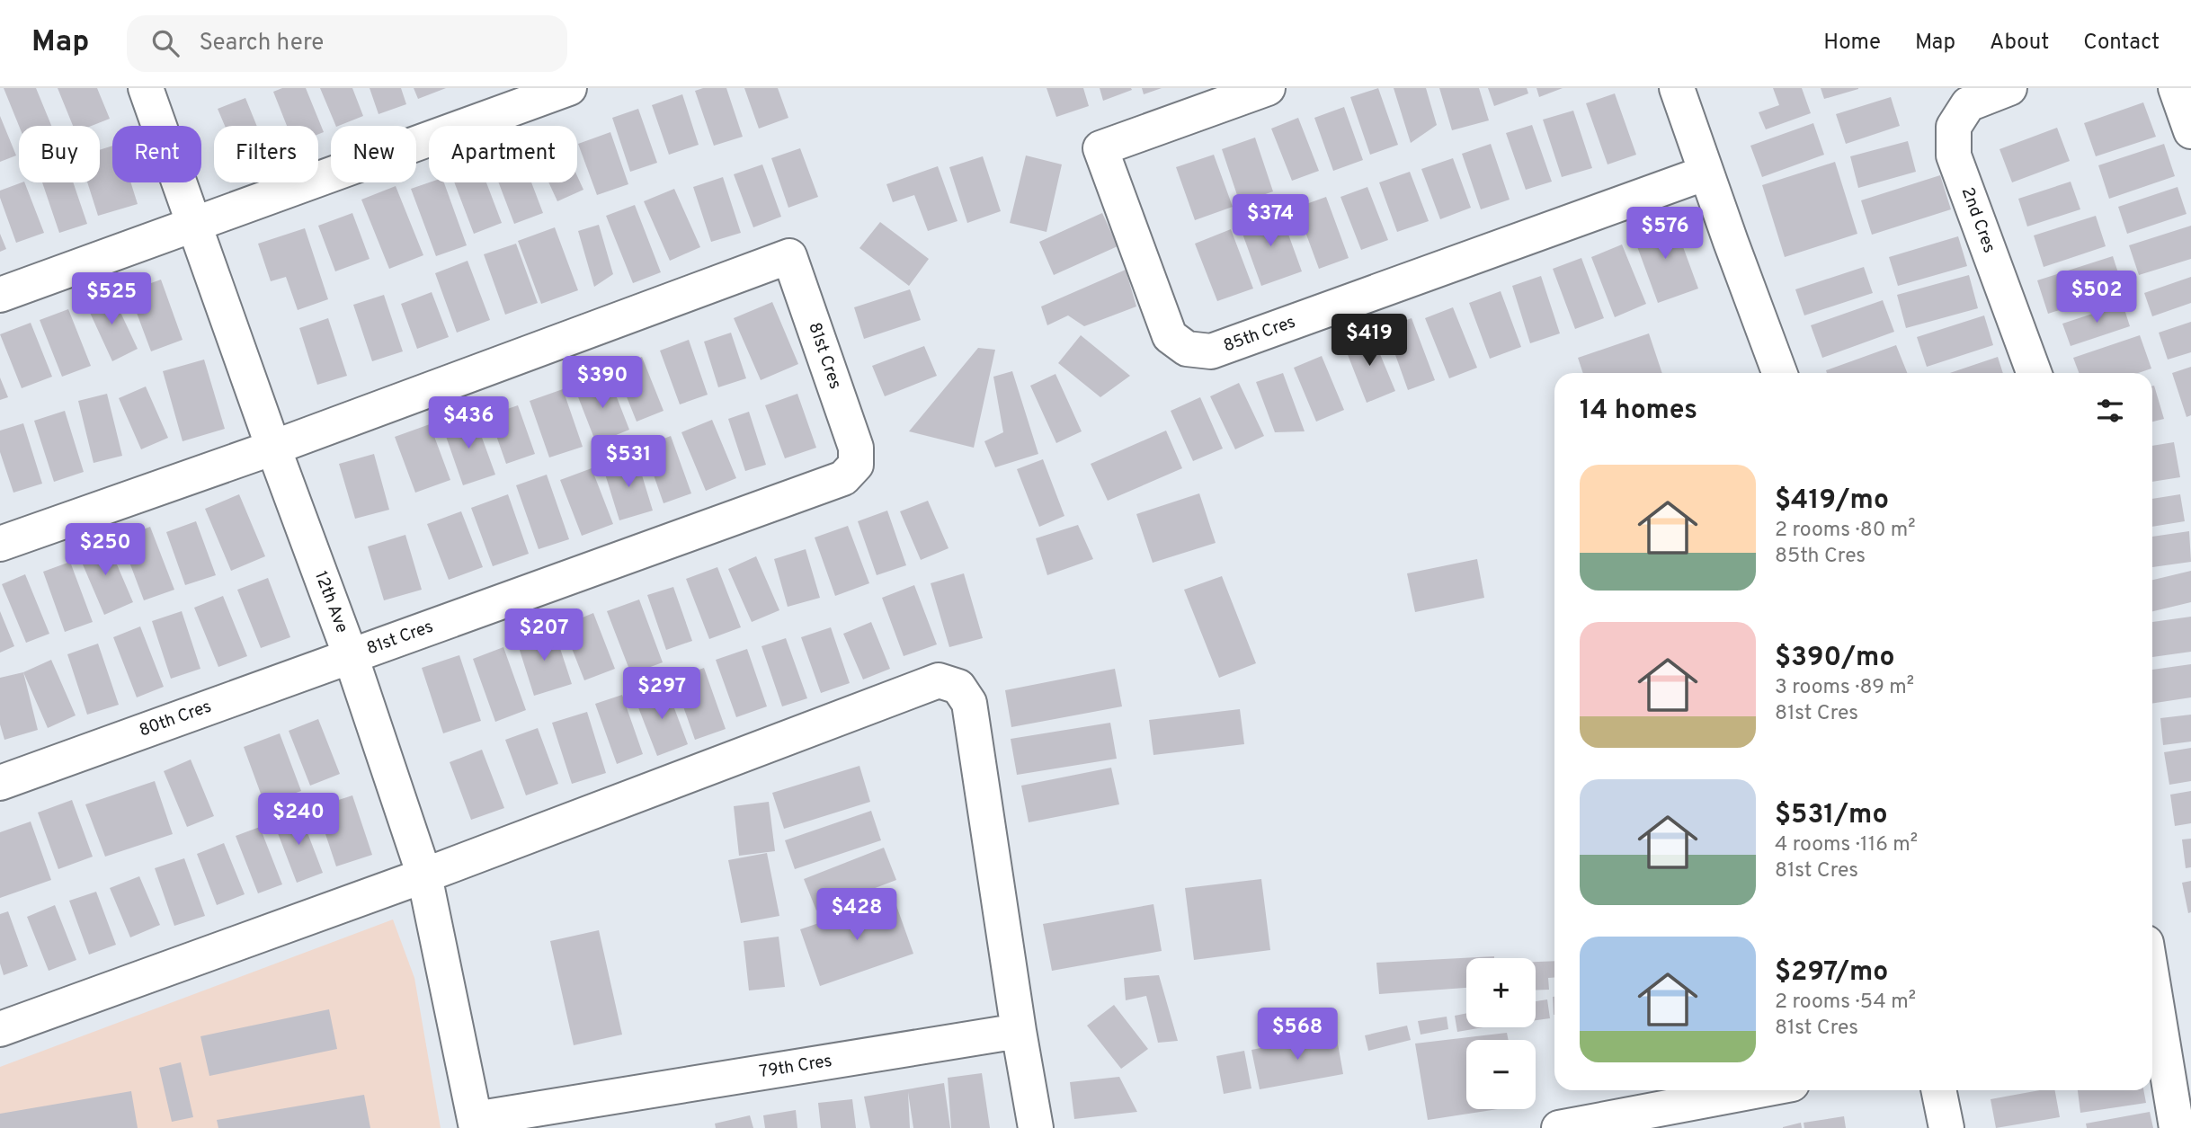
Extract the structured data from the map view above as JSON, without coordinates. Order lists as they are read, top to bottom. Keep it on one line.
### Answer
{"streets":{"street":["2nd Cres","85th Cres","81st Cres","12th Ave","80th Cres","79th Cres"]},"crossings":[["81st Cres","12th Ave"],["81st Cres","80th Cres"],["12th Ave","80th Cres"],["12th Ave","79th Cres"]],"page":{"header":"Map","search":"Search here","nav":["Home","Map","About","Contact"],"chip":["Buy","Rent","Filters","New","Apartment"],"price":["$374","$576","$502","$525","$419","$390","$436","$531","$250","$207","$297","$240","$428","$568"],"heading":"14 homes","list":[{"name":"$419/mo","note":"2 rooms · 80 m² · 85th Cres"},{"name":"$390/mo","note":"3 rooms · 89 m² · 81st Cres"},{"name":"$531/mo","note":"4 rooms · 116 m² · 81st Cres"},{"name":"$297/mo","note":"2 rooms · 54 m² · 81st Cres"}],"map_buttons":["+","−"]}}
